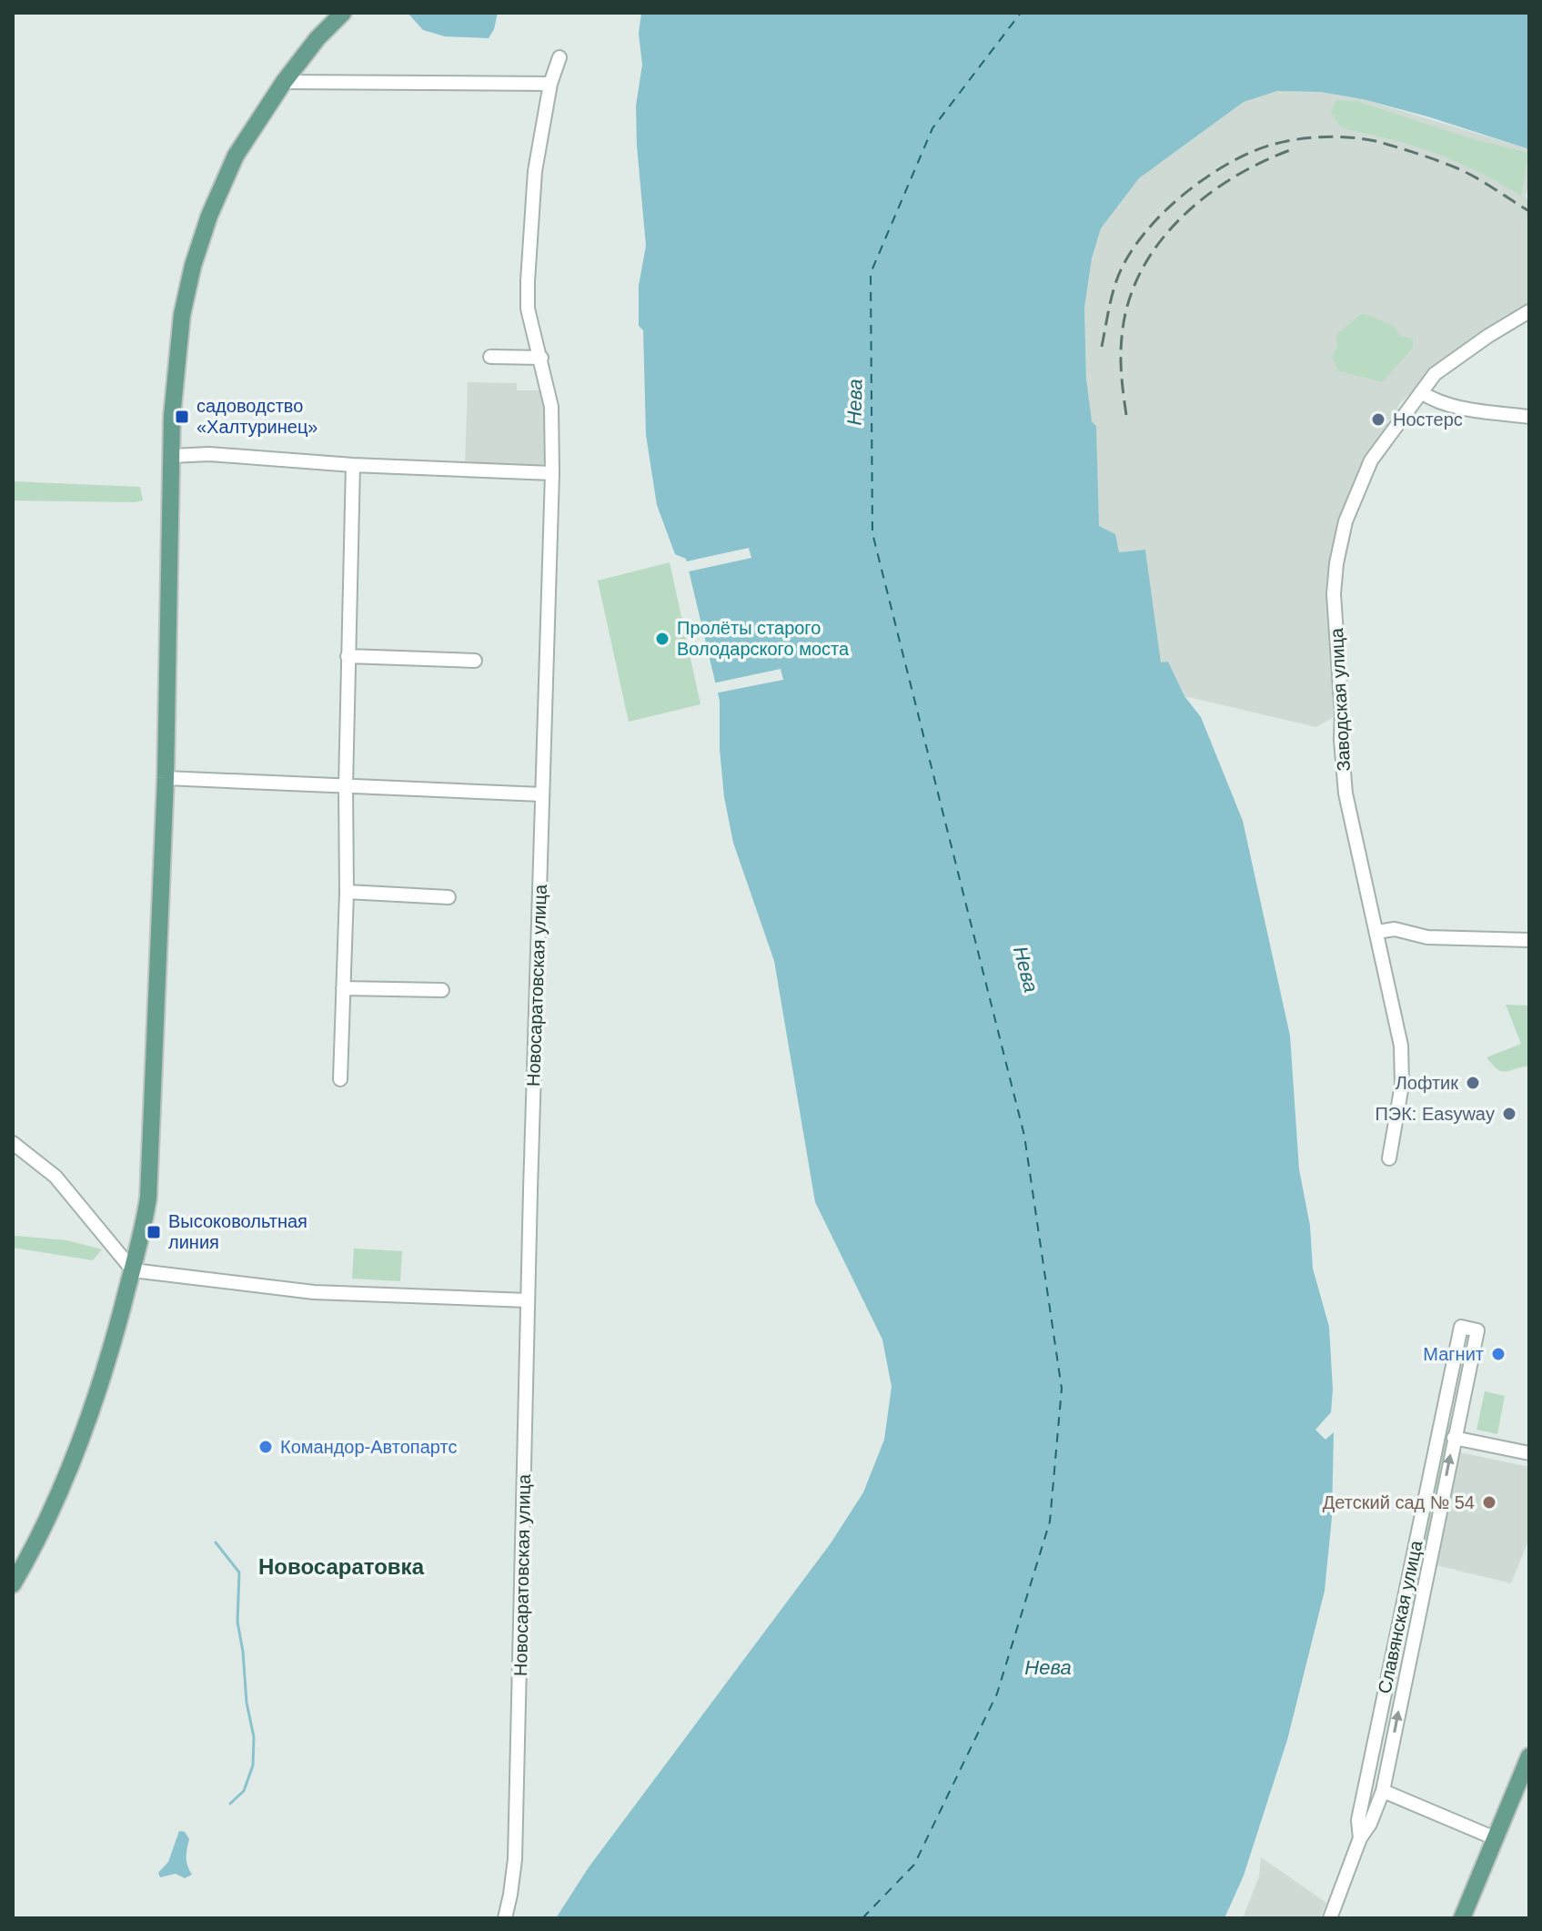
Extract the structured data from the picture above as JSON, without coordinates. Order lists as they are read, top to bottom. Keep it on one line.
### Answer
{"streets":{"street":["Заводская улица","Новосаратовская улица","Славянская улица"]},"districts":["Новосаратовка"],"water":["Нева"],"places":{"transit":["садоводство «Халтуринец»","Высоковольтная линия"],"other":["Ностерс","Пролёты старого Володарского моста","Лофтик","ПЭК: Easyway","Магнит","Командор-Автопартс","Детский сад № 54"]}}
